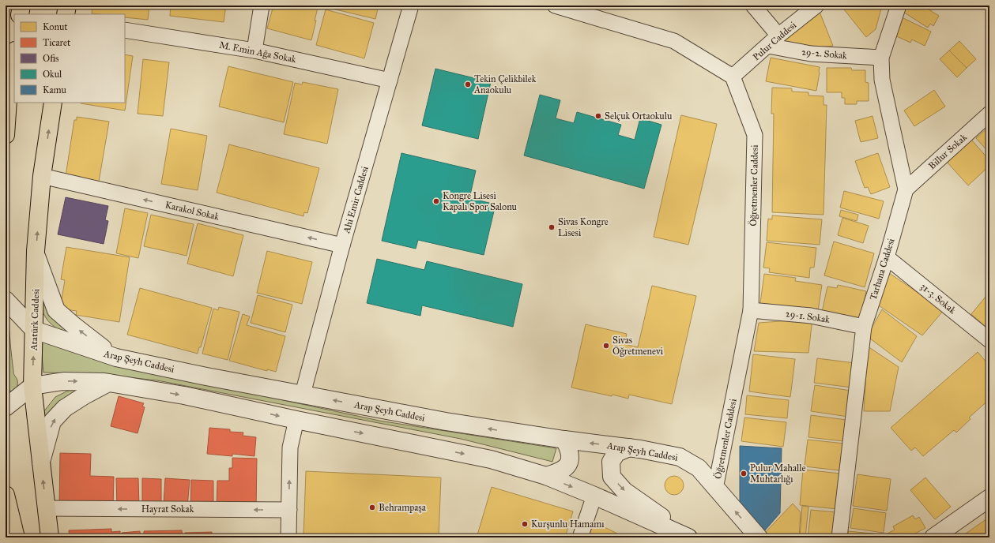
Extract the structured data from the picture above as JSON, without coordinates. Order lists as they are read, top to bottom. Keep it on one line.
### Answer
{"streets":{"main road":["Atatürk Caddesi"],"street":["Pulur Caddesi","M. Emin Ağa Sokak","29-2. Sokak","Billur Sokak","Öğretmenler Caddesi","Ahi Emir Caddesi","Karakol Sokak","Tarhana Caddesi","31-3. Sokak","29-1. Sokak","Arap Şeyh Caddesi","Hayrat Sokak"]},"crossings":[["Pulur Caddesi","29-2. Sokak"],["Pulur Caddesi","Öğretmenler Caddesi"],["M. Emin Ağa Sokak","Ahi Emir Caddesi"],["29-2. Sokak","Tarhana Caddesi"],["Billur Sokak","Tarhana Caddesi"],["Öğretmenler Caddesi","29-1. Sokak"],["Öğretmenler Caddesi","Arap Şeyh Caddesi"],["Ahi Emir Caddesi","Karakol Sokak"],["Ahi Emir Caddesi","Arap Şeyh Caddesi"],["Karakol Sokak","Atatürk Caddesi"],["Tarhana Caddesi","31-3. Sokak"],["Tarhana Caddesi","29-1. Sokak"],["Atatürk Caddesi","Arap Şeyh Caddesi"],["Atatürk Caddesi","Hayrat Sokak"]],"one_way":["Karakol Sokak","Atatürk Caddesi"],"places":["Tekin Çelikbilek Anaokulu","Selçuk Ortaokulu","Kongre Lisesi Kapalı Spor Salonu","Sivas Kongre Lisesi","Sivas Öğretmenevi","Pulur Mahalle Muhtarlığı","Behrampaşa","Kurşunlu Hamamı"],"legend":["Konut","Ticaret","Ofis","Okul","Kamu"]}
